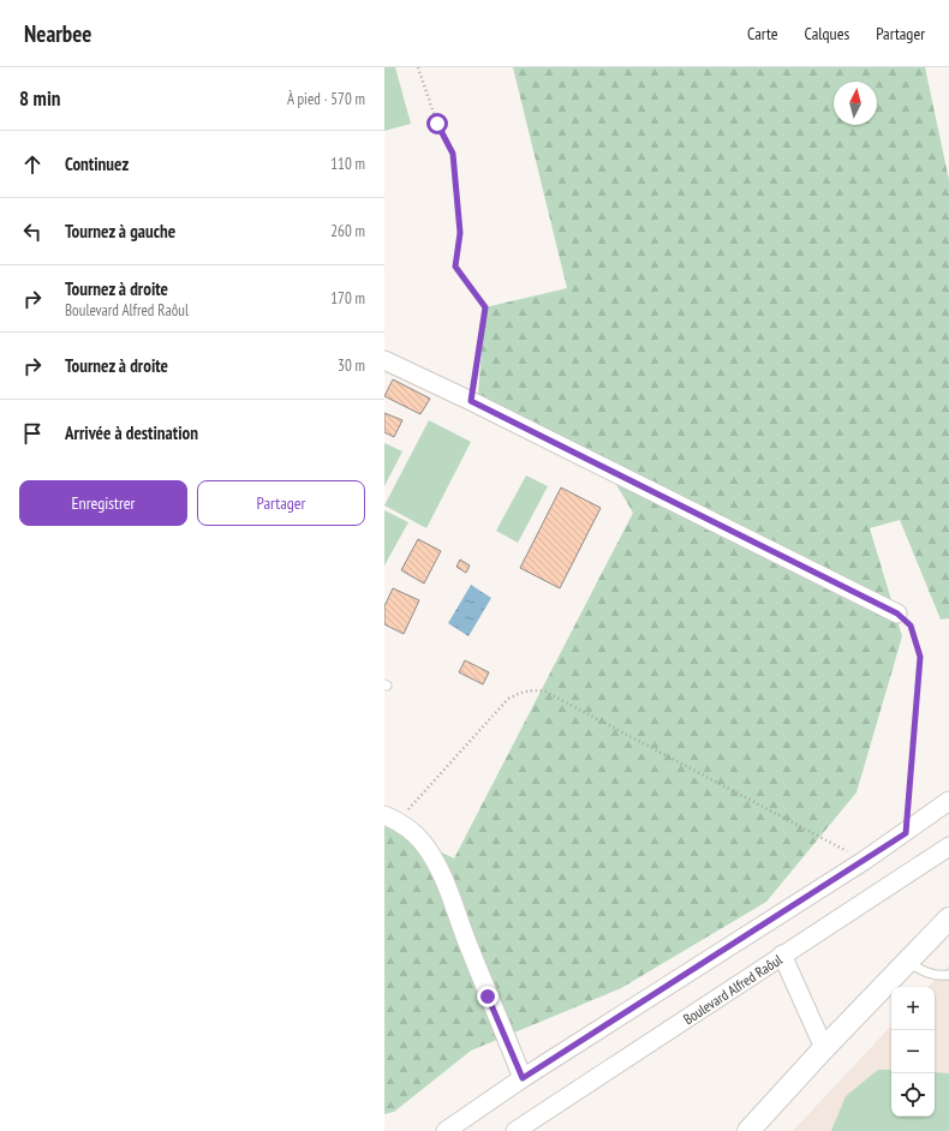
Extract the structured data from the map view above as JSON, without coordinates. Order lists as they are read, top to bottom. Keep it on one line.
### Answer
{"streets":{"street":["Boulevard Alfred Raôul"]},"north":"top","page":{"header":"Nearbee","nav":["Carte","Calques","Partager"],"heading":["8 min","À pied · 570 m"],"list":[["Continuez","110 m"],["Tournez à gauche","260 m"],["Tournez à droite","Boulevard Alfred Raôul","170 m"],["Tournez à droite","30 m"],"Arrivée à destination"],"buttons":["Enregistrer","Partager"],"map_buttons":["+","−"]}}
